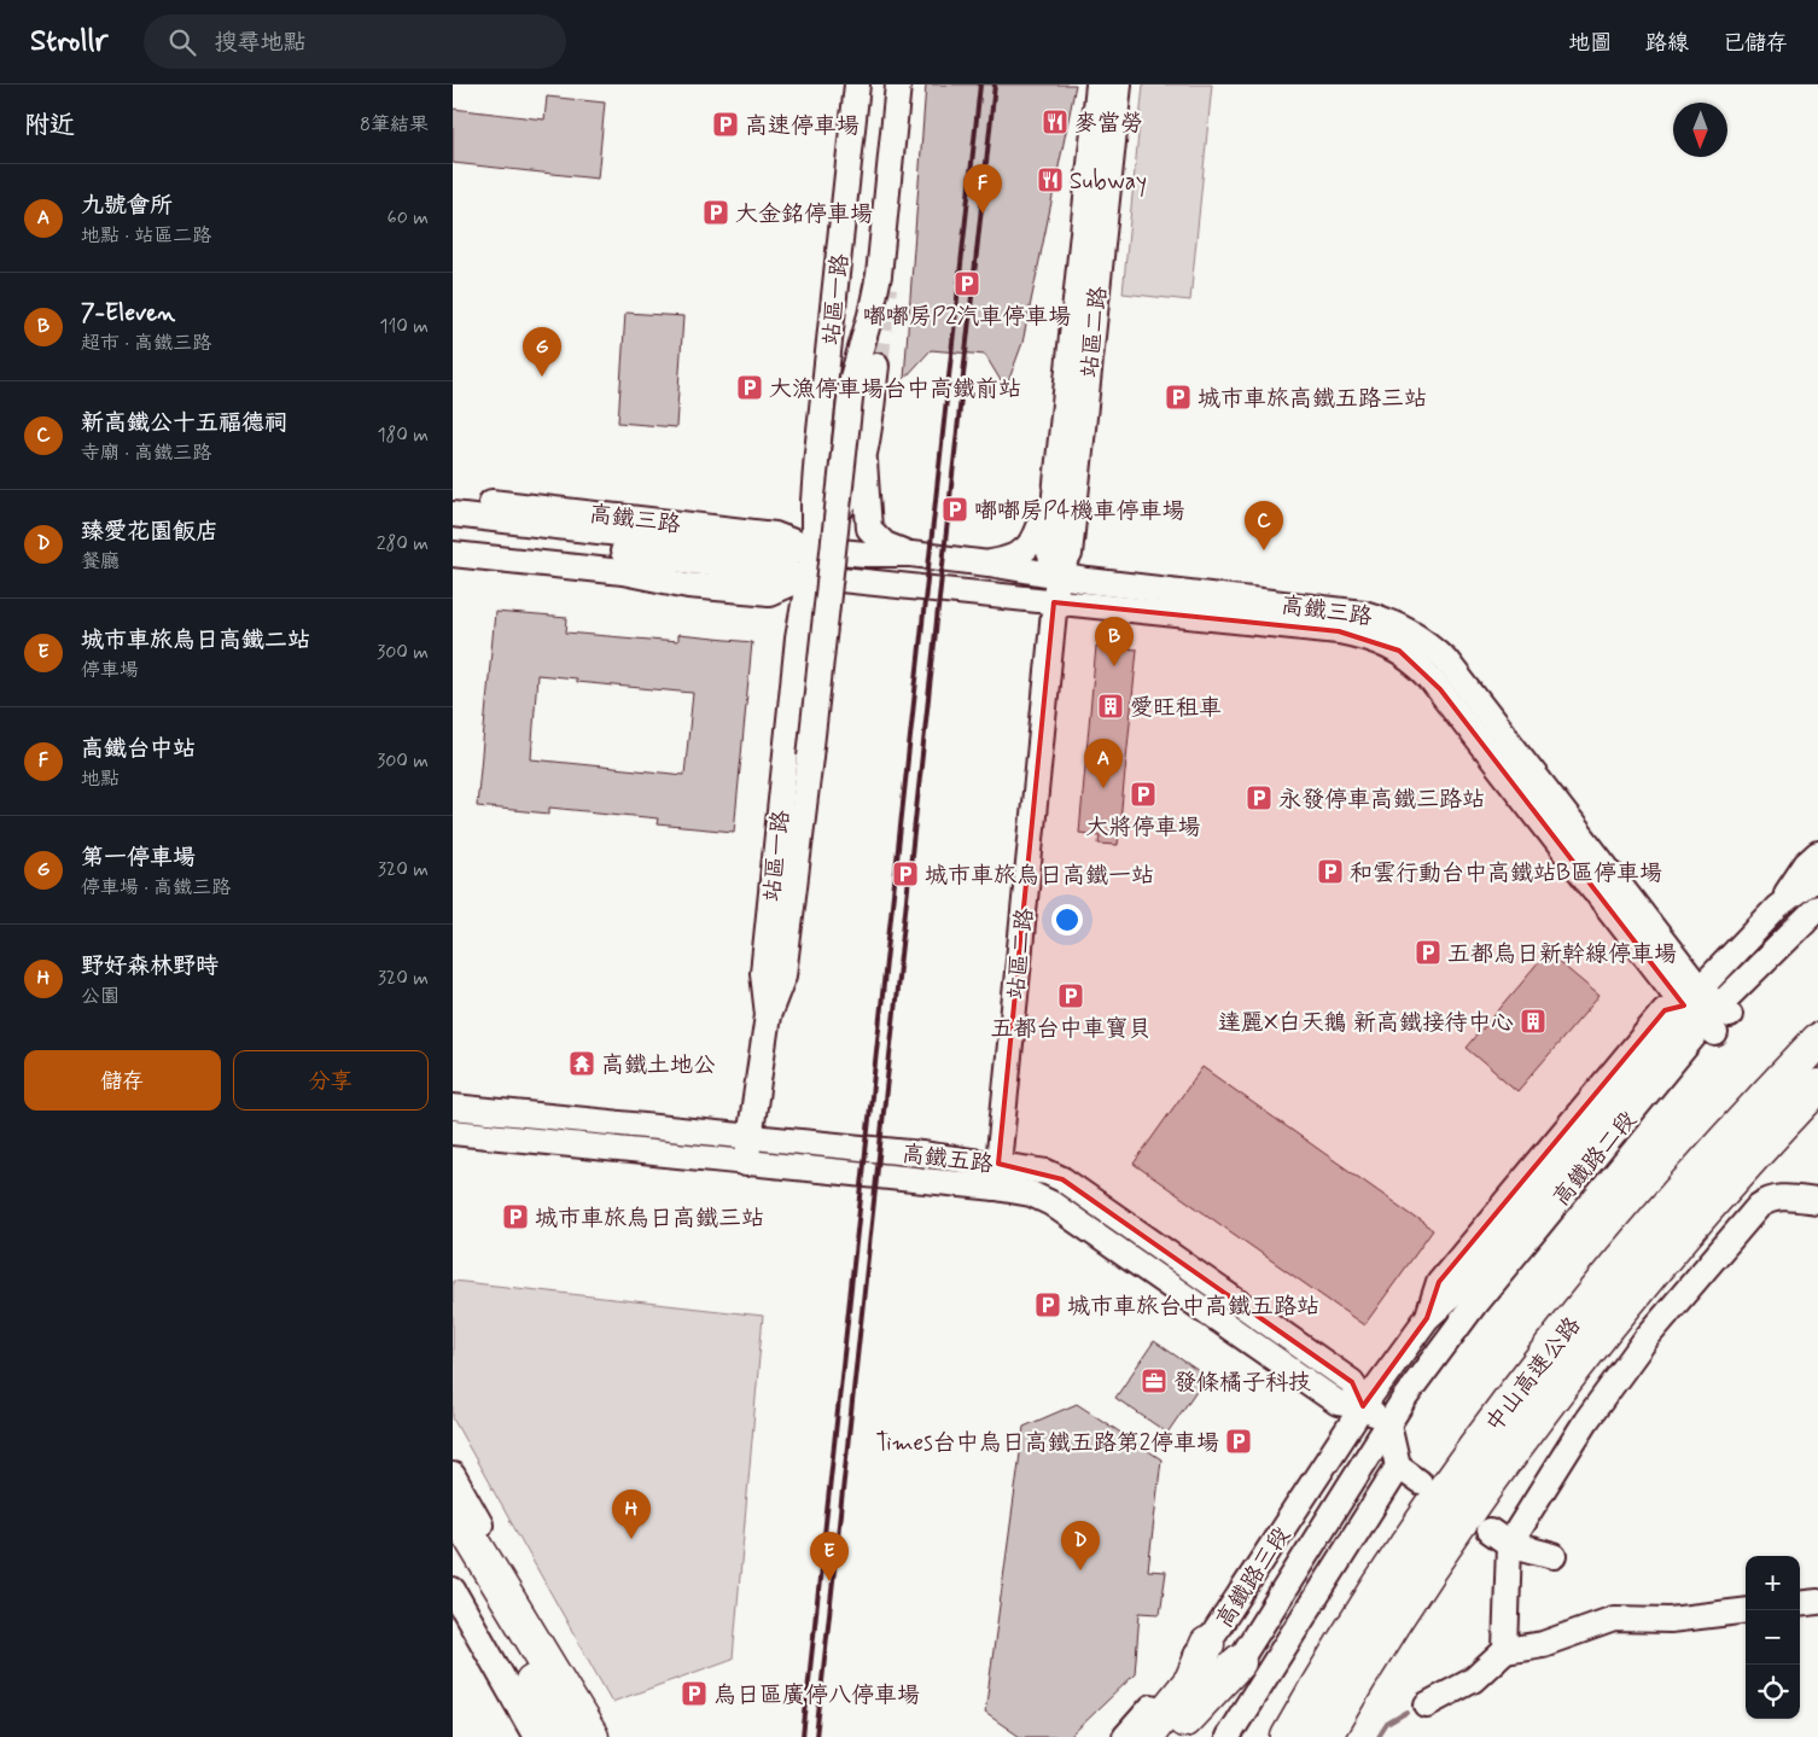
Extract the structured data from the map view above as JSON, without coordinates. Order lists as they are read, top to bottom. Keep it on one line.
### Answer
{"streets":{"highway":["中山高速公路"],"street":["站區一路","站區二路","高鐵三路","高鐵五路","高鐵路二段","高鐵路三段"]},"crossings":[["站區一路","高鐵三路"],["站區一路","高鐵五路"],["站區二路","高鐵三路"],["站區二路","高鐵五路"],["高鐵三路","高鐵路二段"],["高鐵五路","高鐵路二段"],["高鐵五路","高鐵路三段"],["高鐵路二段","高鐵路三段"]],"places":{"restaurant":["麥當勞","Subway"],"parking":["高速停車場","大金銘停車場","嘟嘟房P2汽車停車場","大漁停車場台中高鐵前站","城市車旅高鐵五路三站","嘟嘟房P4機車停車場","大將停車場","永發停車高鐵三路站","和雲行動台中高鐵站B區停車場","城市車旅烏日高鐵一站","五都烏日新幹線停車場","五都台中車寶貝","城市車旅烏日高鐵三站","城市車旅台中高鐵五路站","Times台中烏日高鐵五路第2停車場","烏日區廣停八停車場"],"building":["愛旺租車","達麗X白天鵝 新高鐵接待中心"],"temple":["高鐵土地公"],"office":["發條橘子科技"]},"north":"bottom","page":{"header":"Strollr","search":"搜尋地點","nav":["地圖","路線","已儲存"],"heading":["附近","8筆結果"],"list":[{"mark":"A","name":"九號會所","note":"地點 · 站區二路","value":"60 m"},{"mark":"B","name":"7-Eleven","note":"超市 · 高鐵三路","value":"110 m"},{"mark":"C","name":"新高鐵公十五福德祠","note":"寺廟 · 高鐵三路","value":"180 m"},{"mark":"D","name":"臻愛花園飯店","note":"餐廳","value":"280 m"},{"mark":"E","name":"城市車旅烏日高鐵二站","note":"停車場","value":"300 m"},{"mark":"F","name":"高鐵台中站","note":"地點","value":"300 m"},{"mark":"G","name":"第一停車場","note":"停車場 · 高鐵三路","value":"320 m"},{"mark":"H","name":"野好森林野時","note":"公園","value":"320 m"}],"pins":["F","G","C","B","A","H","D","E"],"buttons":["儲存","分享"],"map_buttons":["+","−"]}}
